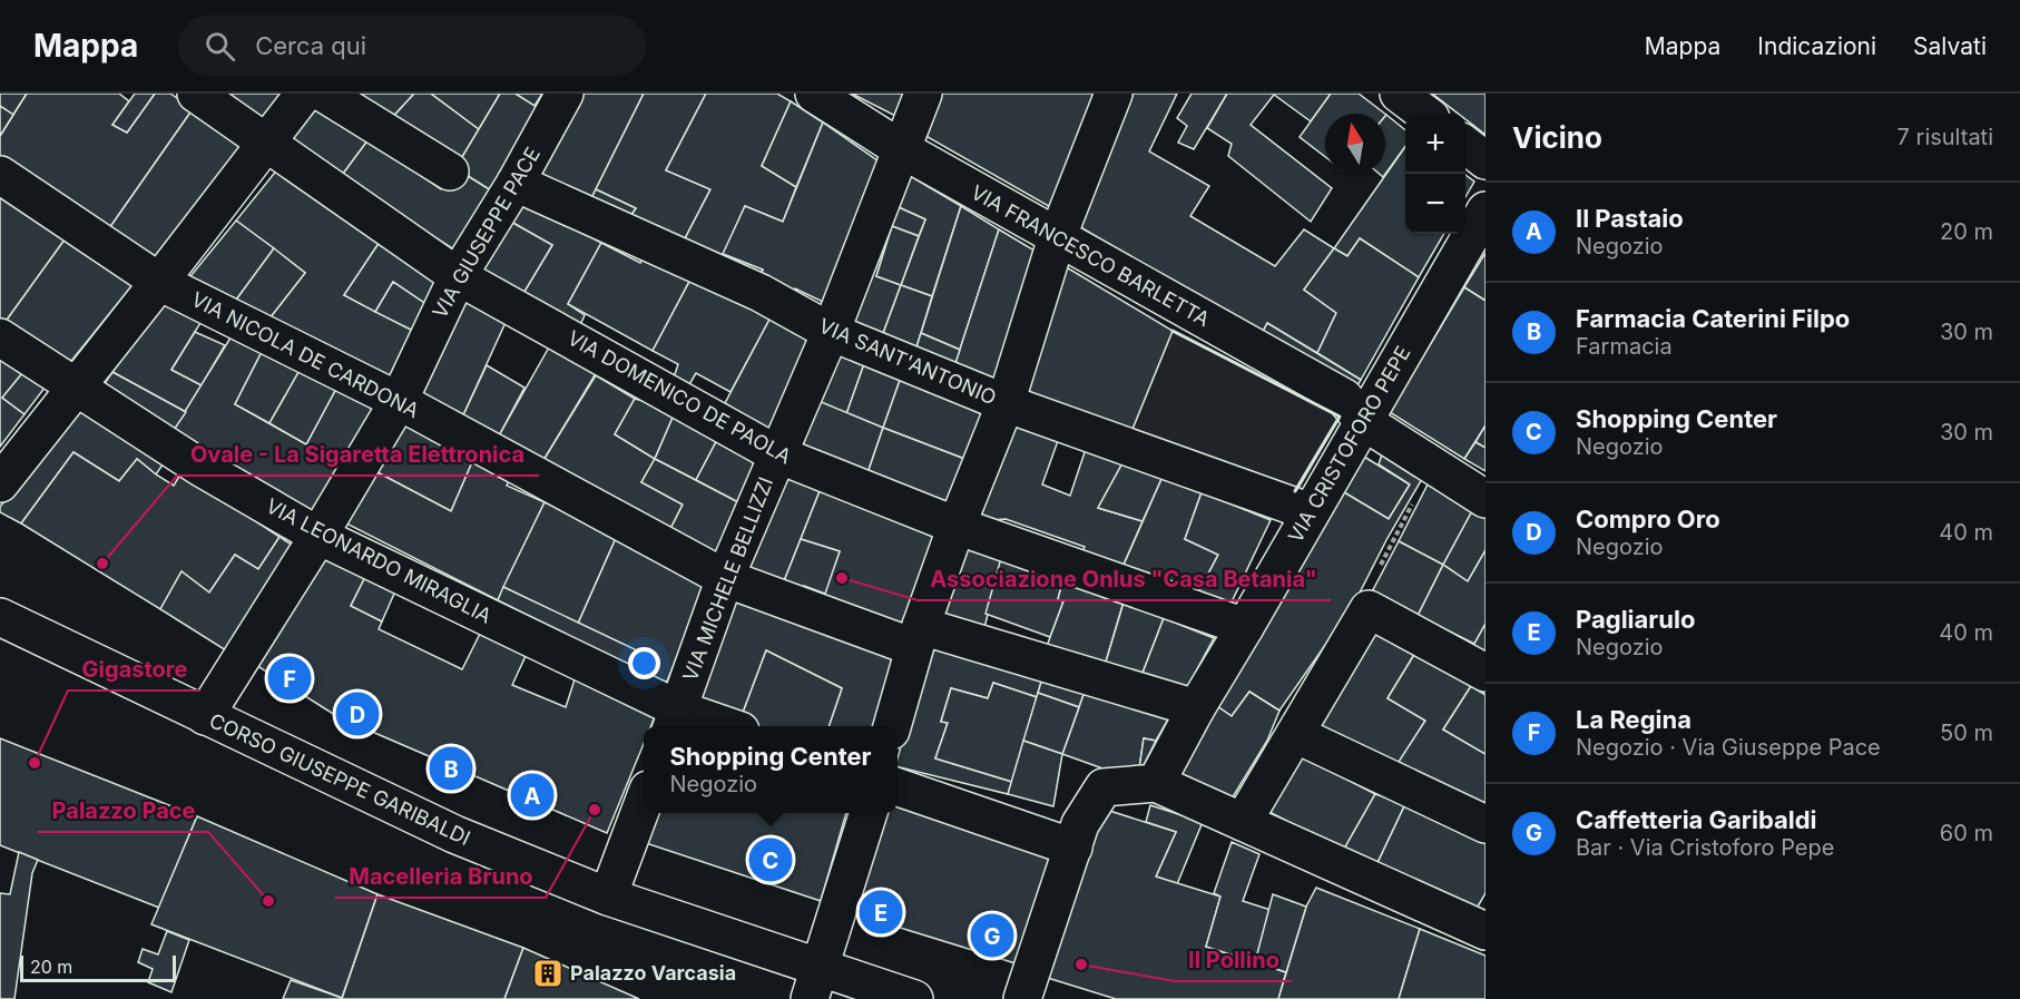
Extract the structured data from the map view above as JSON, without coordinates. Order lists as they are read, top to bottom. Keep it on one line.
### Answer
{"streets":{"street":["VIA GIUSEPPE PACE","VIA FRANCESCO BARLETTA","VIA NICOLA DE CARDONA","VIA SANT'ANTONIO","VIA DOMENICO DE PAOLA","VIA CRISTOFORO PEPE","VIA LEONARDO MIRAGLIA","VIA MICHELE BELLIZZI","CORSO GIUSEPPE GARIBALDI"]},"crossings":[["VIA GIUSEPPE PACE","VIA NICOLA DE CARDONA"],["VIA GIUSEPPE PACE","VIA SANT'ANTONIO"],["VIA GIUSEPPE PACE","VIA DOMENICO DE PAOLA"],["VIA GIUSEPPE PACE","VIA LEONARDO MIRAGLIA"],["VIA GIUSEPPE PACE","CORSO GIUSEPPE GARIBALDI"],["VIA FRANCESCO BARLETTA","VIA CRISTOFORO PEPE"],["VIA FRANCESCO BARLETTA","VIA MICHELE BELLIZZI"],["VIA NICOLA DE CARDONA","VIA CRISTOFORO PEPE"],["VIA NICOLA DE CARDONA","VIA MICHELE BELLIZZI"],["VIA SANT'ANTONIO","VIA CRISTOFORO PEPE"],["VIA SANT'ANTONIO","VIA MICHELE BELLIZZI"],["VIA DOMENICO DE PAOLA","VIA CRISTOFORO PEPE"],["VIA DOMENICO DE PAOLA","VIA MICHELE BELLIZZI"],["VIA LEONARDO MIRAGLIA","VIA MICHELE BELLIZZI"]],"places":{"other":["Ovale - La Sigaretta Elettronica","Associazione Onlus \"Casa Betania\"","Gigastore","Macelleria Bruno","Palazzo Pace","Il Pollino"],"building":["Palazzo Varcasia"]},"scale_bar":"20 m","north":"top","page":{"header":"Mappa","search":"Cerca qui","nav":["Mappa","Indicazioni","Salvati"],"heading":["Vicino","7 risultati"],"map_buttons":["+","−"],"list":[{"mark":"A","name":"Il Pastaio","note":"Negozio","value":"20 m"},{"mark":"B","name":"Farmacia Caterini Filpo","note":"Farmacia","value":"30 m"},{"mark":"C","name":"Shopping Center","note":"Negozio","value":"30 m"},{"mark":"D","name":"Compro Oro","note":"Negozio","value":"40 m"},{"mark":"E","name":"Pagliarulo","note":"Negozio","value":"40 m"},{"mark":"F","name":"La Regina","note":"Negozio · Via Giuseppe Pace","value":"50 m"},{"mark":"G","name":"Caffetteria Garibaldi","note":"Bar · Via Cristoforo Pepe","value":"60 m"}],"pins":["F","D","B","A","C","E","G"],"popup":["Shopping Center","Negozio"],"scale":"20 m"}}
